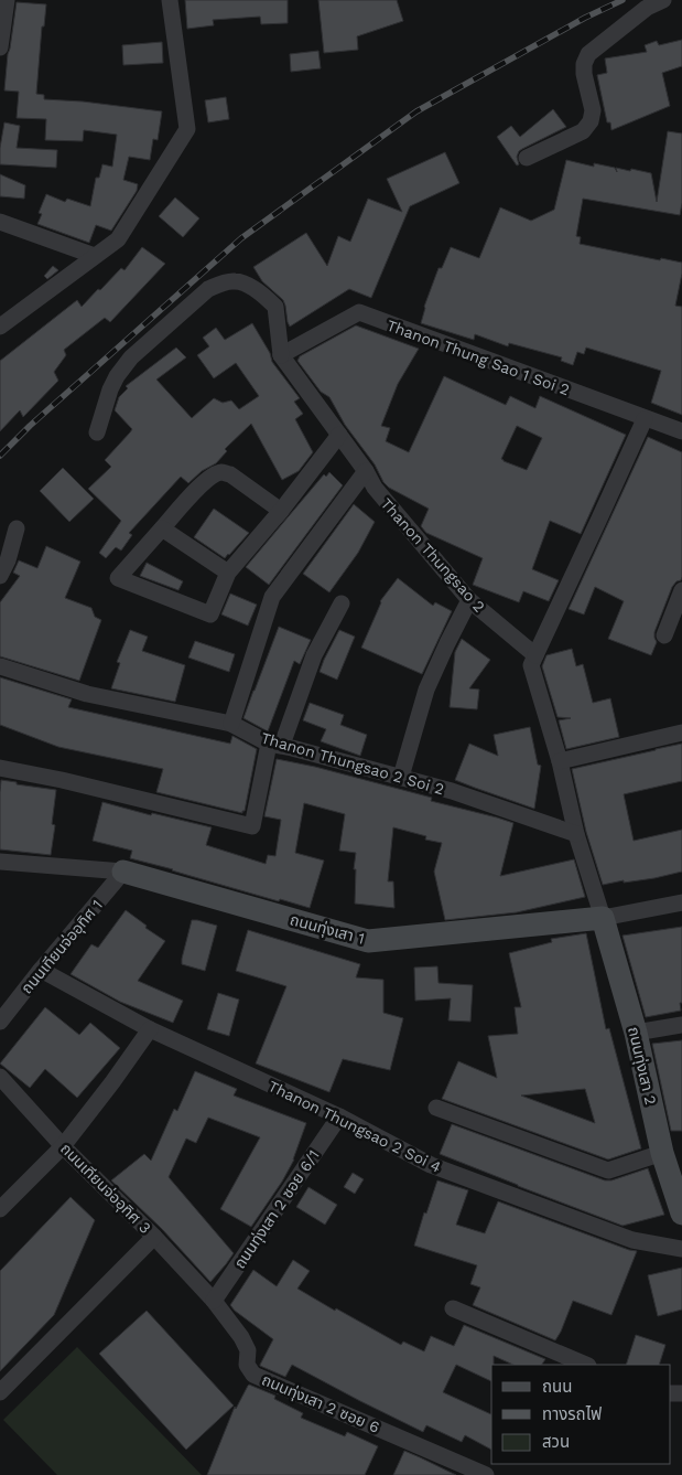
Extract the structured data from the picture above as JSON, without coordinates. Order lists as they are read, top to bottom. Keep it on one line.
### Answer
{"streets":{"street":["Thanon Thung Sao 1 Soi 2","Thanon Thungsao 2","Thanon Thungsao 2 Soi 2","ถนนทุ่งเสา 1","ถนนเทียนจ่ออุทิศ 1","ถนนทุ่งเสา 2","Thanon Thungsao 2 Soi 4","ถนนเทียนจ่ออุทิศ 3","ถนนทุ่งเสา 2 ซอย 6/1","ถนนทุ่งเสา 2 ซอย 6"]},"crossings":[["Thanon Thung Sao 1 Soi 2","Thanon Thungsao 2"],["ถนนทุ่งเสา 1","ถนนเทียนจ่ออุทิศ 1"],["ถนนทุ่งเสา 1","ถนนทุ่งเสา 2"],["ถนนเทียนจ่ออุทิศ 1","Thanon Thungsao 2 Soi 4"],["Thanon Thungsao 2 Soi 4","ถนนทุ่งเสา 2 ซอย 6/1"],["ถนนเทียนจ่ออุทิศ 3","ถนนทุ่งเสา 2 ซอย 6"],["ถนนทุ่งเสา 2 ซอย 6/1","ถนนทุ่งเสา 2 ซอย 6"]],"legend":["ถนน","ทางรถไฟ","สวน"]}
